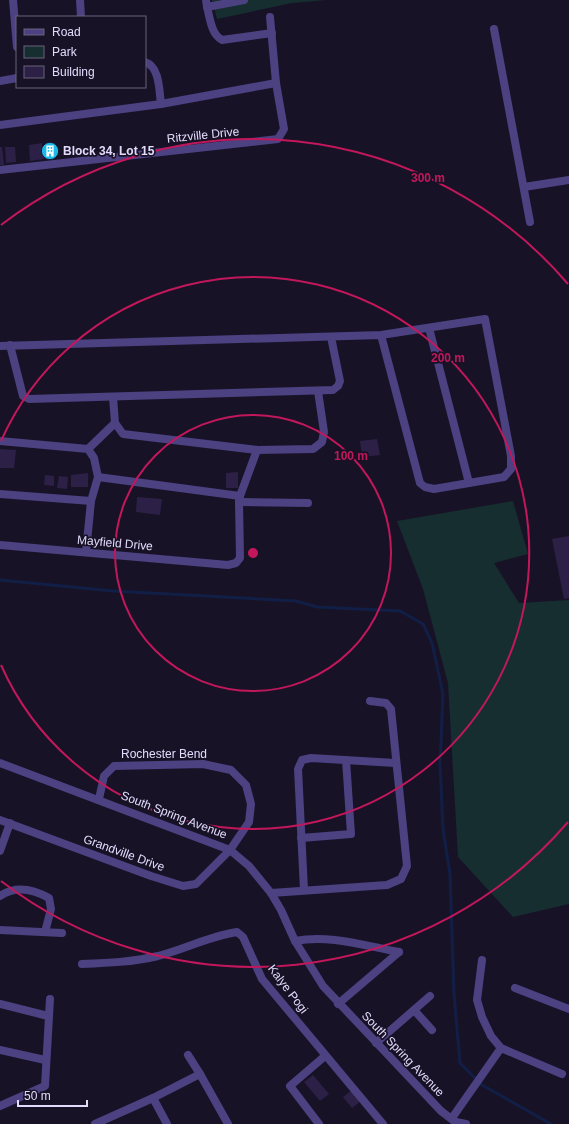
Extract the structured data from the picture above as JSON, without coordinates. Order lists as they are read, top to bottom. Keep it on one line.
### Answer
{"streets":{"street":["Ritzville Drive","Mayfield Drive","Rochester Bend","South Spring Avenue","Grandville Drive","Kalye Pogi"]},"crossings":[["Rochester Bend","South Spring Avenue"],["Rochester Bend","Grandville Drive"],["South Spring Avenue","Grandville Drive"]],"places":{"building":["Block 34, Lot 15"]},"legend":["Road","Park","Building"],"scale_bar":"50 m","rings":["300 m","200 m","100 m"]}
